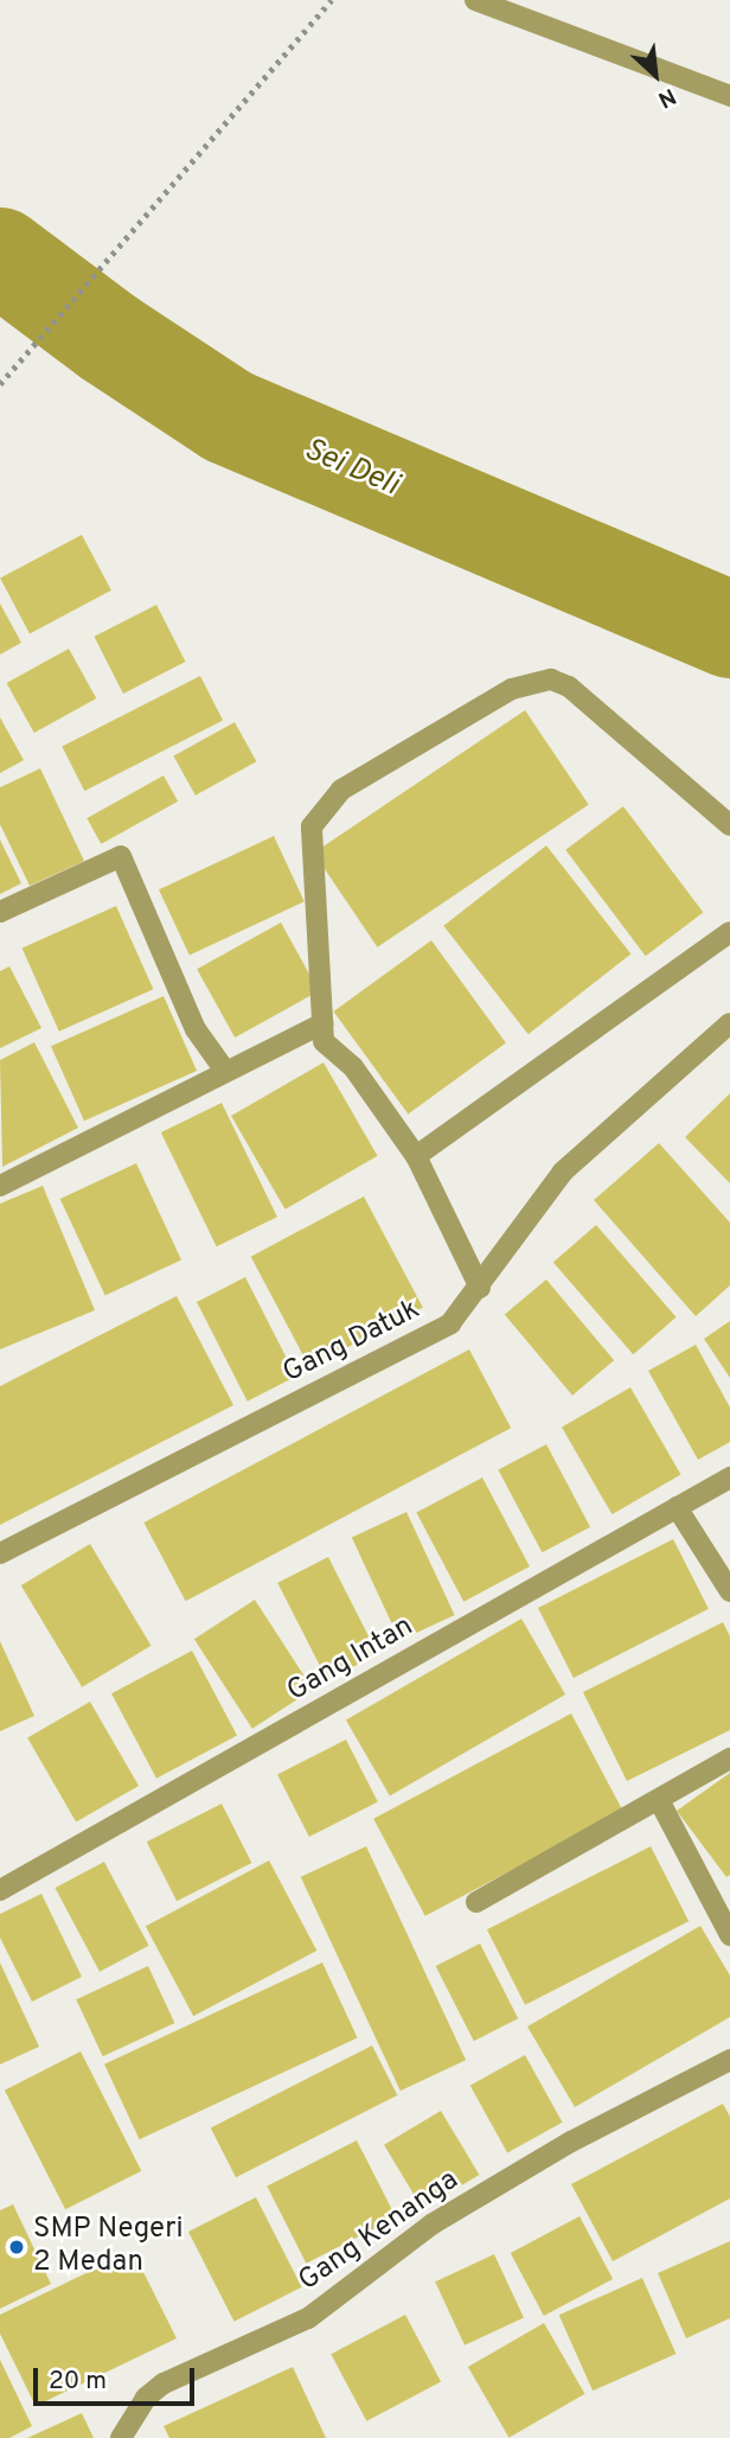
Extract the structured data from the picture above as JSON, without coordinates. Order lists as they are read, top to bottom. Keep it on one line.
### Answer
{"streets":{"street":["Gang Datuk","Gang Intan","Gang Kenanga"]},"water":["Sei Deli"],"places":["SMP Negeri 2 Medan"],"scale_bar":"20 m","north":"bottom right"}
